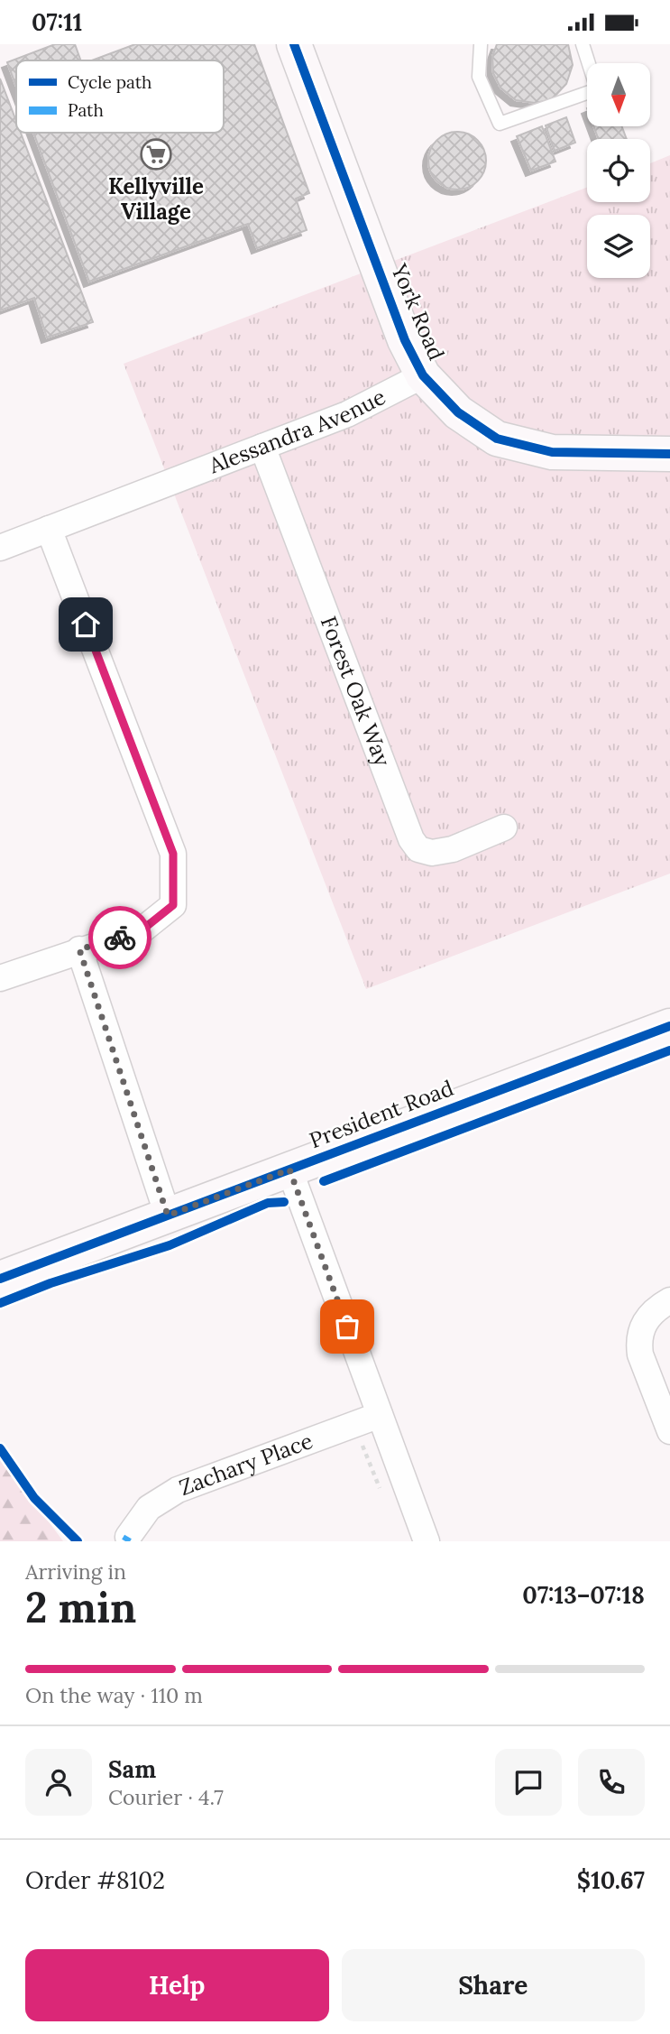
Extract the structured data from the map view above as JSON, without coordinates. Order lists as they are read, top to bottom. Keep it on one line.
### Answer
{"streets":{"street":["York Road","Alessandra Avenue","Forest Oak Way","President Road","Zachary Place"]},"crossings":[["York Road","Alessandra Avenue"],["Alessandra Avenue","Forest Oak Way"]],"places":{"supermarket":["Kellyville Village"]},"legend":["Cycle path","Path"],"north":"bottom","page":{"status":"07:11","heading":["2 min","Arriving in","07:13–07:18"],"panel":["Sam","Courier · 4.7","Order #8102","$10.67"],"bar":"On the way · 110 m","buttons":["Help","Share"]}}
